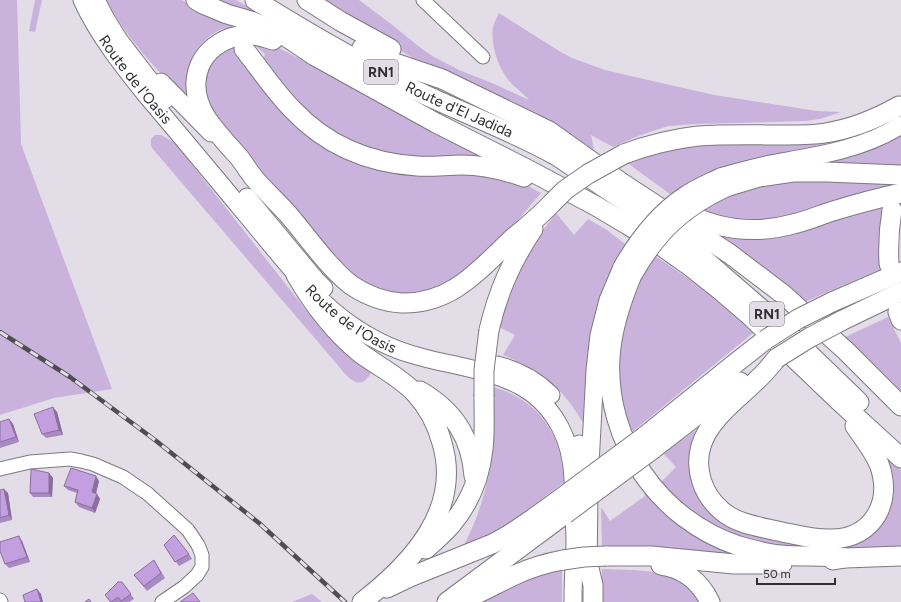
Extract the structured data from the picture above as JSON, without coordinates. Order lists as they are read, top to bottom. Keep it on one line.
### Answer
{"streets":{"highway":["RN1","Route d'El Jadida"],"main road":["Route de l'Oasis"]},"crossings":[["RN1","Route d'El Jadida"]],"scale_bar":"50 m"}
